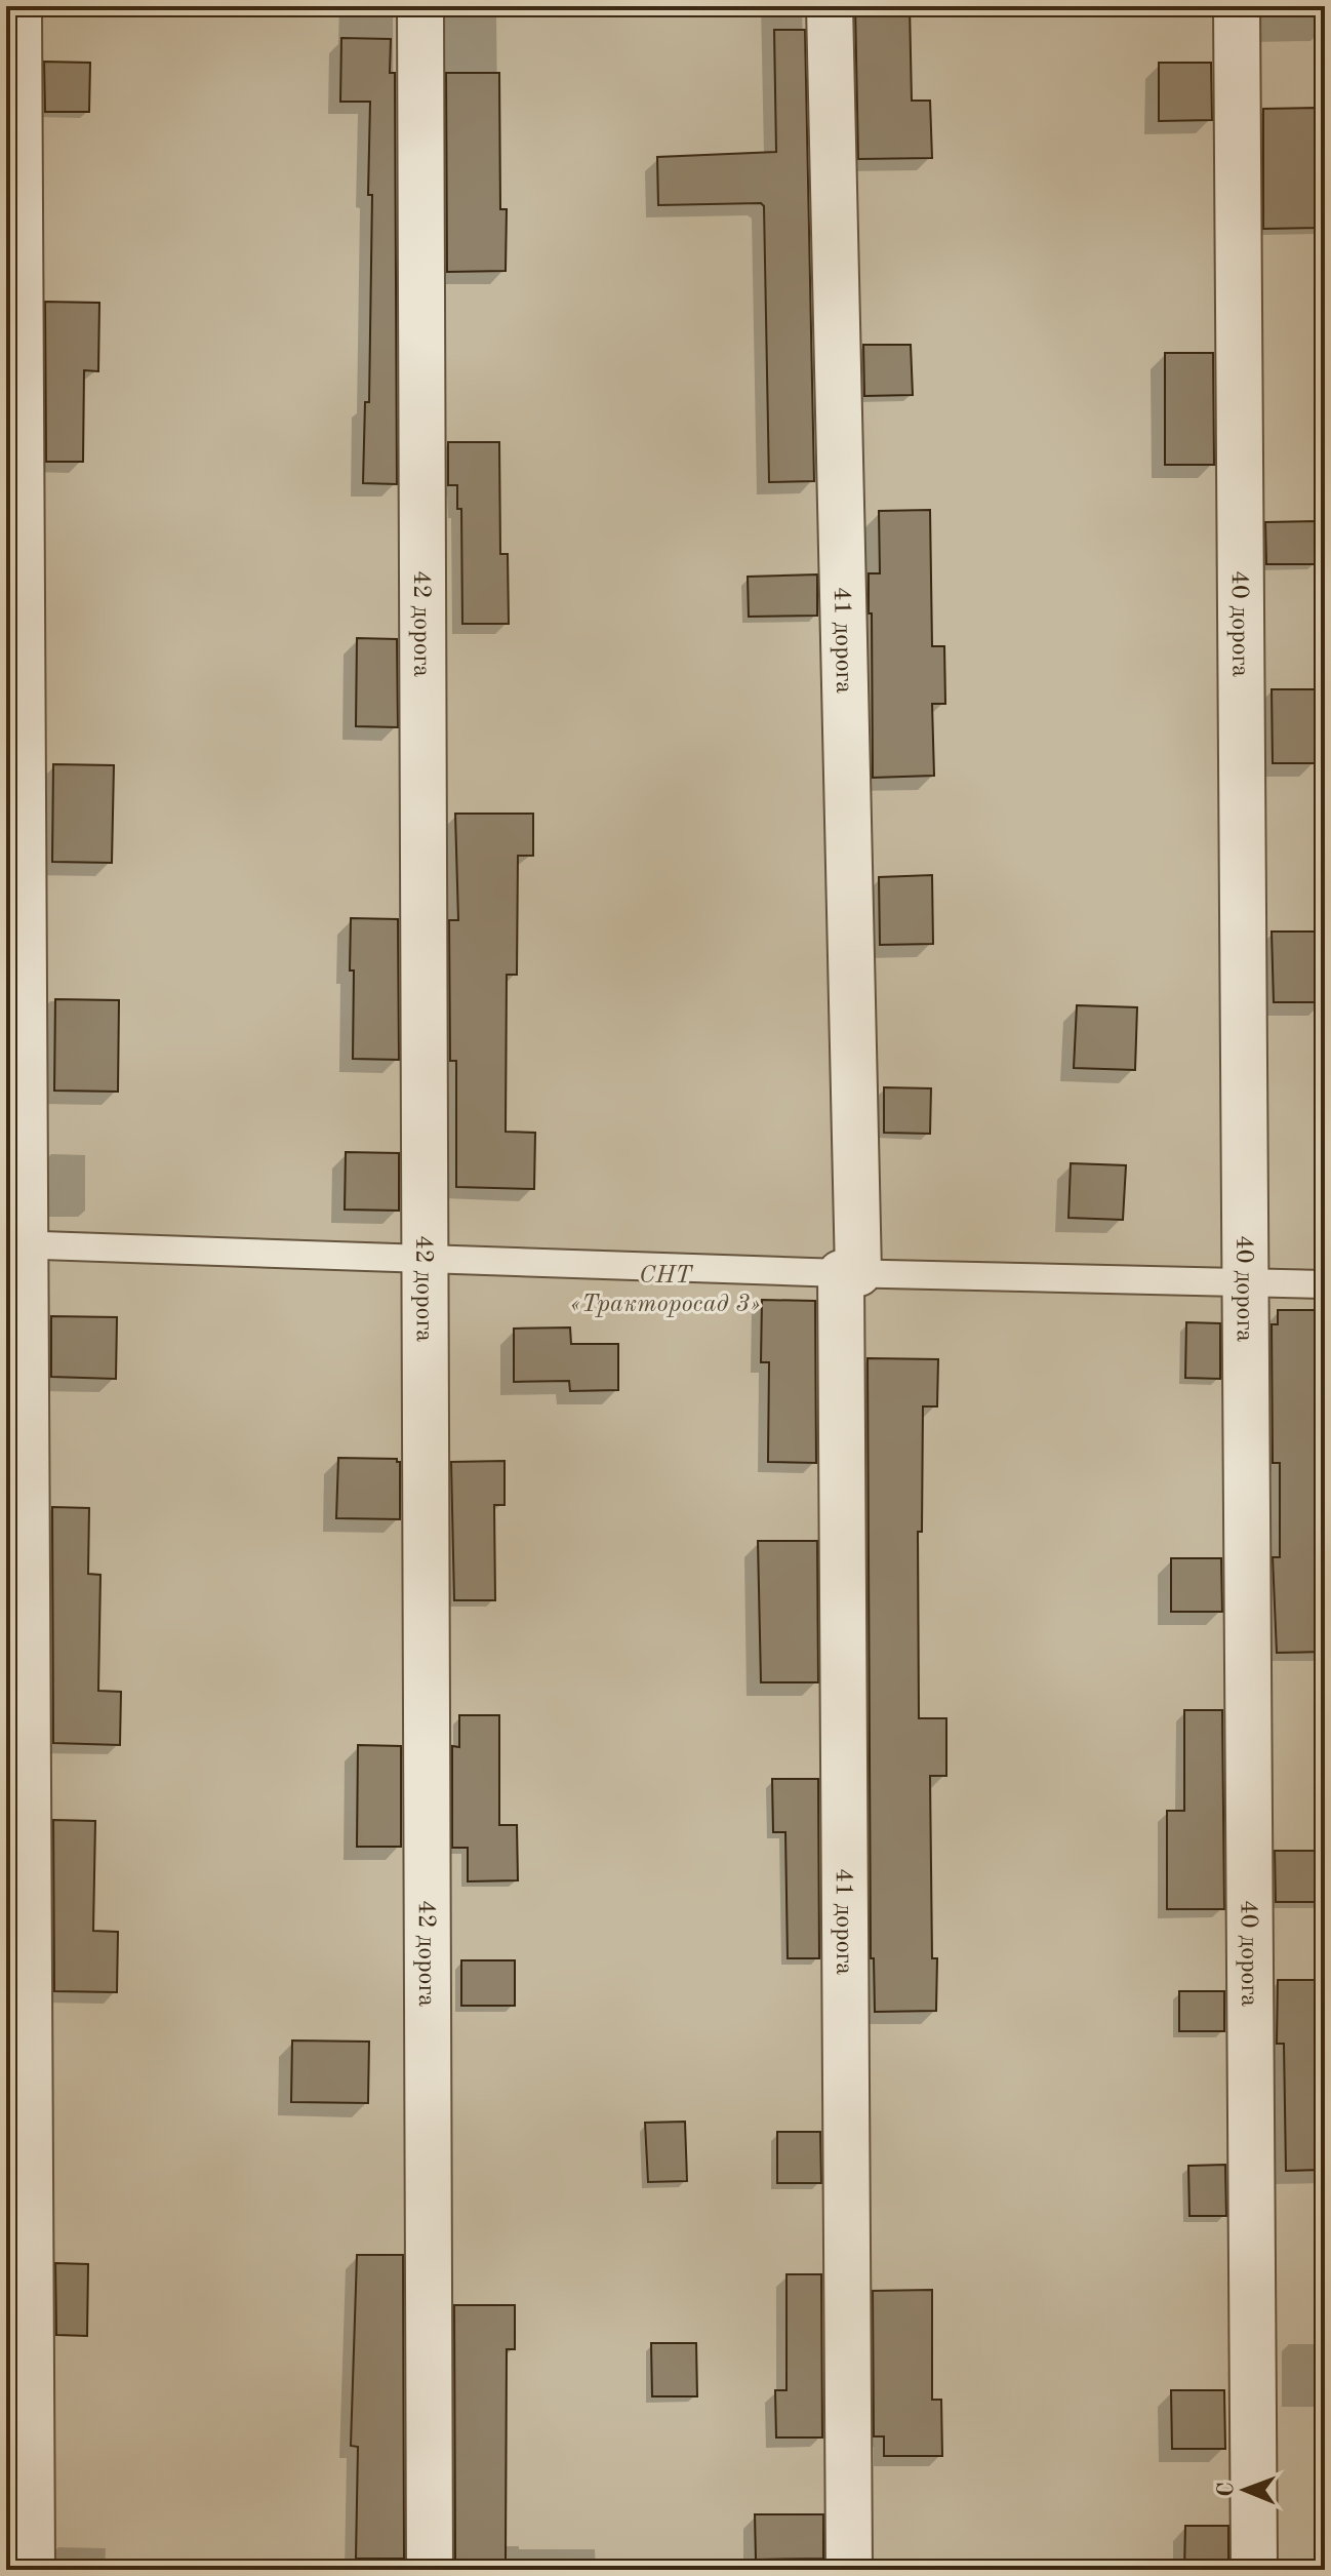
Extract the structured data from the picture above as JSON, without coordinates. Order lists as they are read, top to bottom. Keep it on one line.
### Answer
{"streets":{"street":["42 дорога","40 дорога","41 дорога"]},"parks":["СНТ «Тракторосад 3»"],"north":"left"}
